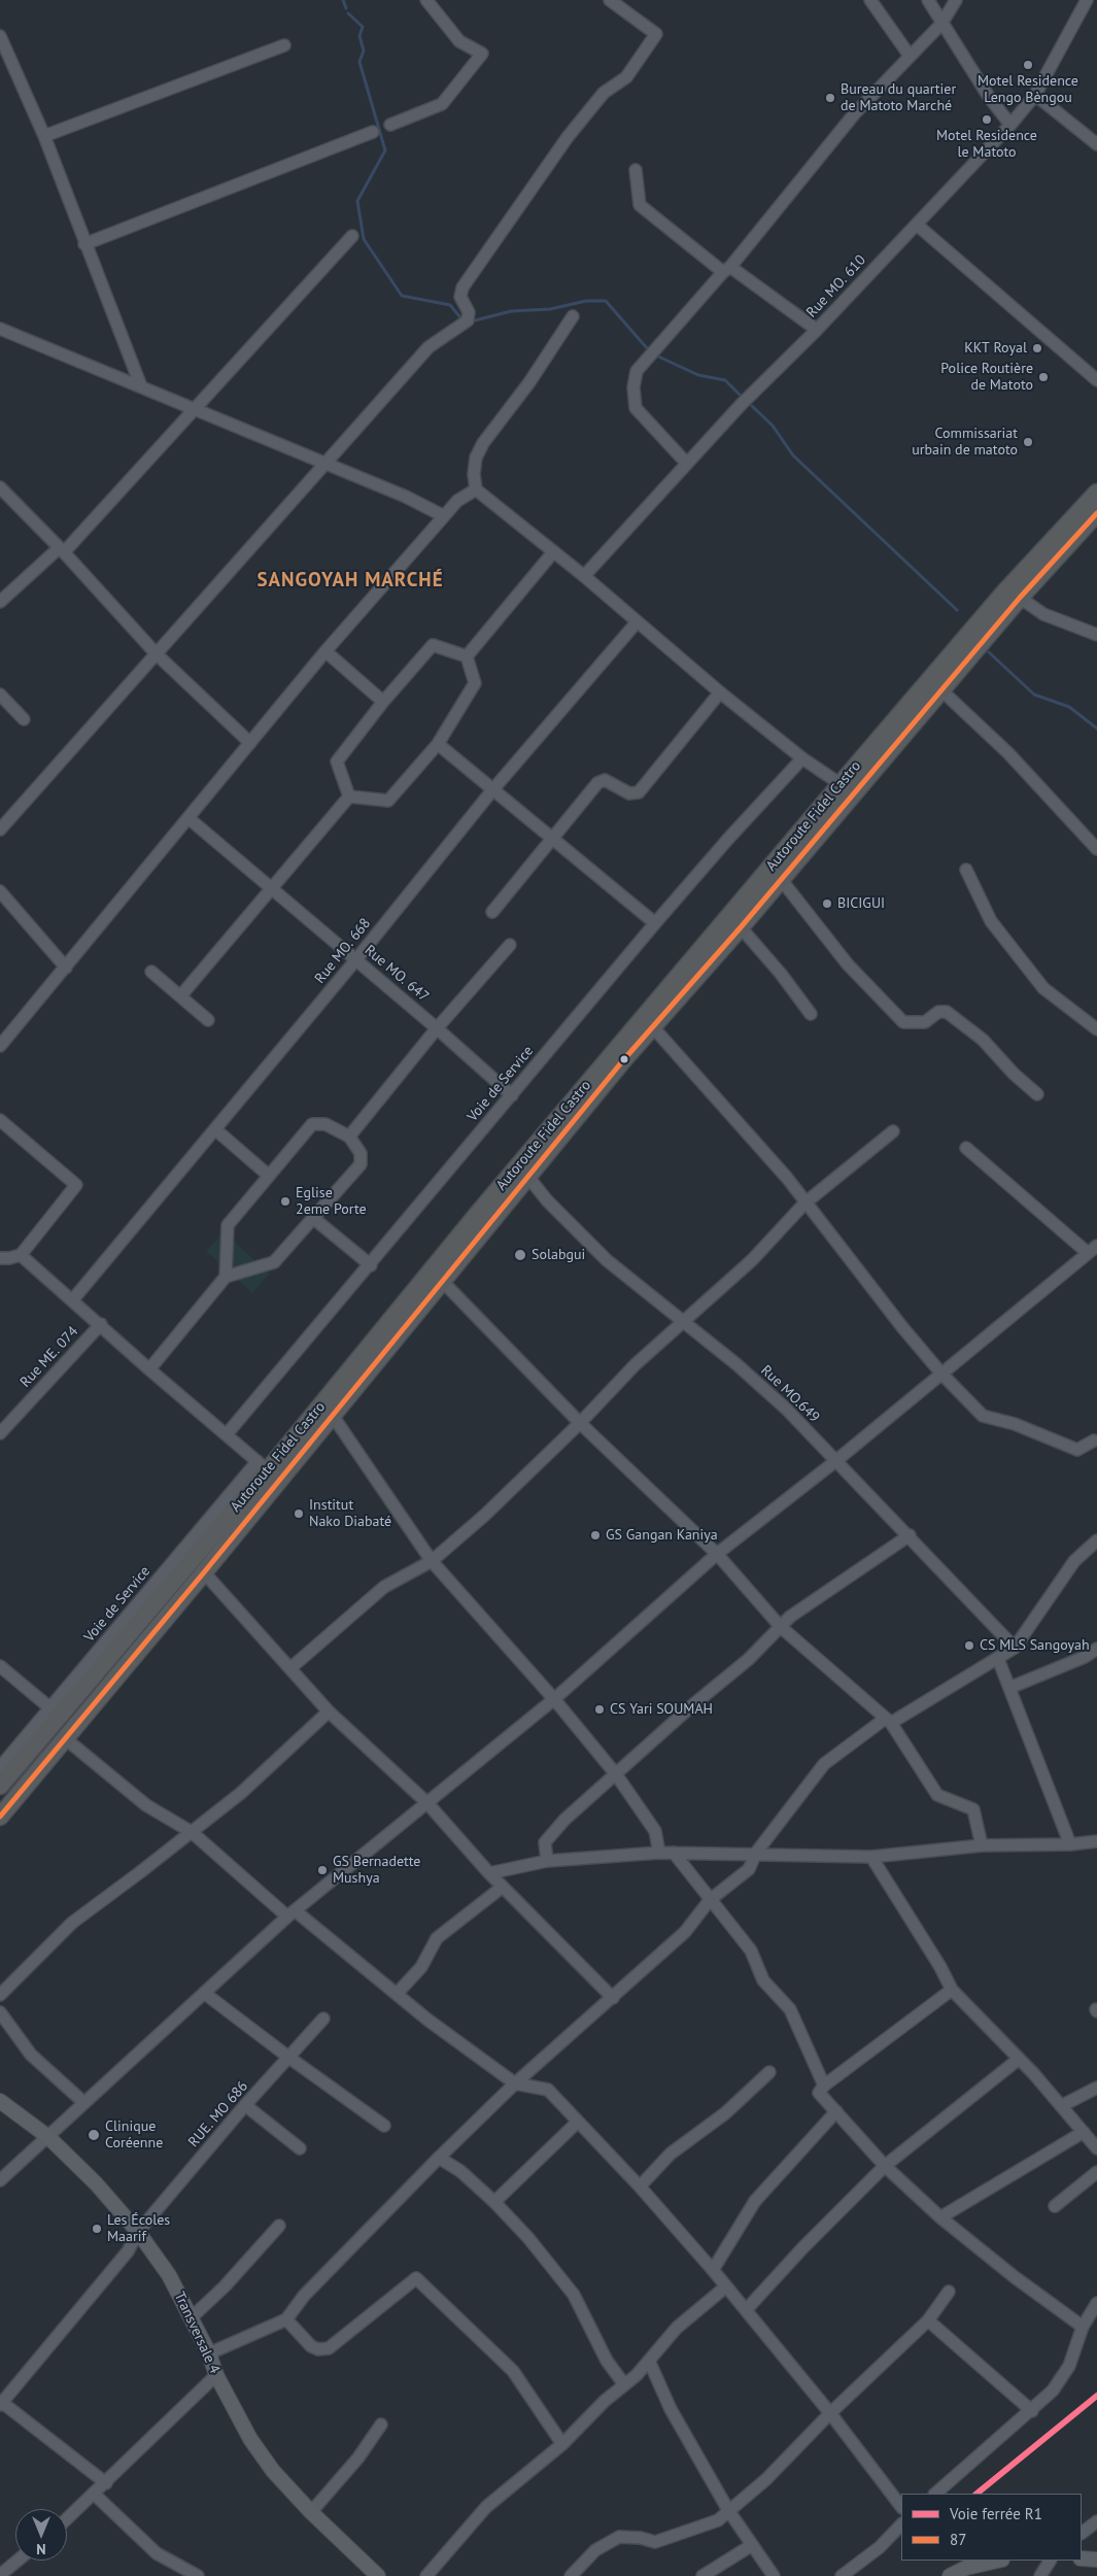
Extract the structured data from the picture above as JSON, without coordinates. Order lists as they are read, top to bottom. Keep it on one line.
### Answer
{"streets":{"highway":["Autoroute Fidel Castro"],"main road":["Transversale 4"],"street":["Rue MO. 610","Rue MO. 668","Rue MO. 647","Voie de Service","Rue ME. 074","Rue MO.649","RUE. MO 686"]},"crossings":[["Autoroute Fidel Castro","Voie de Service"],["Autoroute Fidel Castro","Rue MO.649"],["Rue MO. 668","Rue MO. 647"],["Rue MO. 647","Voie de Service"],["RUE. MO 686","Transversale 4"]],"districts":["SANGOYAH MARCHÉ"],"places":["Motel Residence Lengo Bèngou","Bureau du quartier de Matoto Marché","Motel Residence le Matoto","KKT Royal","Police Routière de Matoto","Commissariat urbain de matoto","BICIGUI","Eglise 2eme Porte","Solabgui","Institut Nako Diabaté","GS Gangan Kaniya","CS MLS Sangoyah","CS Yari SOUMAH","GS Bernadette Mushya","Clinique Coréenne","Les Écoles Maarif"],"lines":["transit line 87","rail line R1"],"legend":["Voie ferrée R1","87"],"north":"bottom"}
